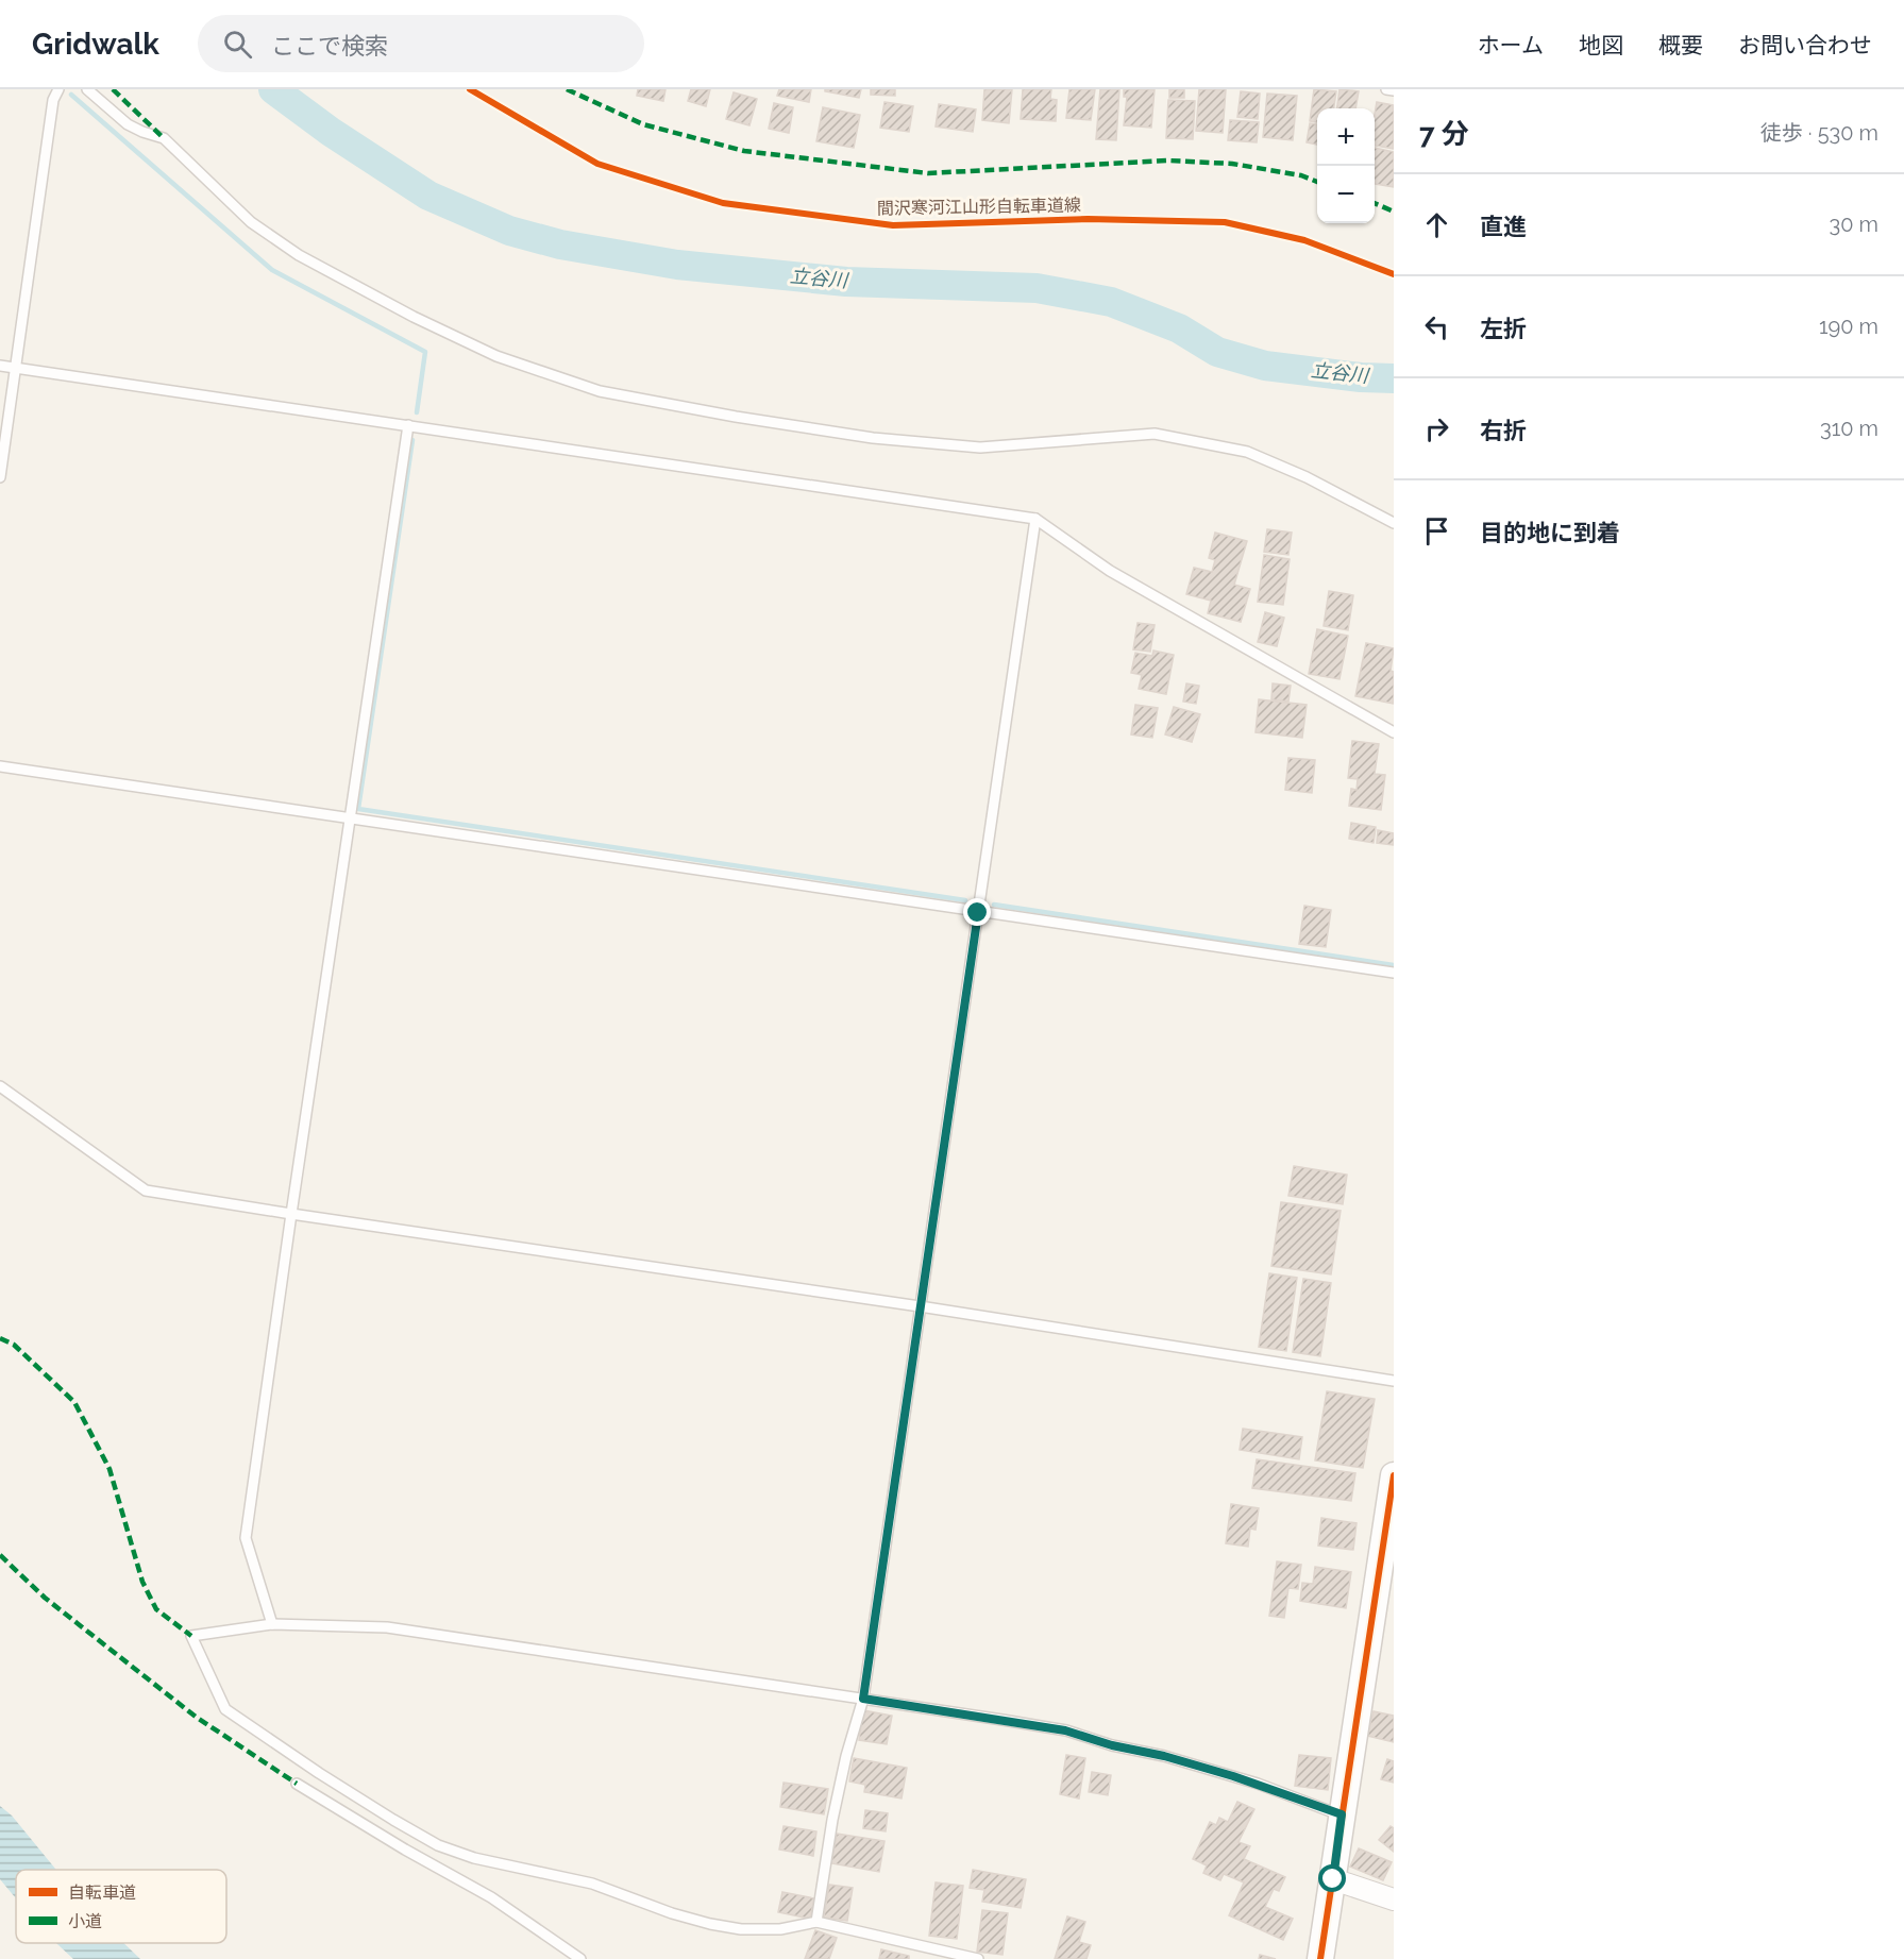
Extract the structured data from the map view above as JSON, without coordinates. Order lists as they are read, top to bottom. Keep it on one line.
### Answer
{"streets":{"cycle path":["間沢寒河江山形自転車道線"]},"water":["立谷川"],"legend":["自転車道","小道"],"page":{"header":"Gridwalk","search":"ここで検索","nav":["ホーム","地図","概要","お問い合わせ"],"heading":["7 分","徒歩 · 530 m"],"map_buttons":["+","−"],"list":[["直進","30 m"],["左折","190 m"],["右折","310 m"],"目的地に到着"]}}
